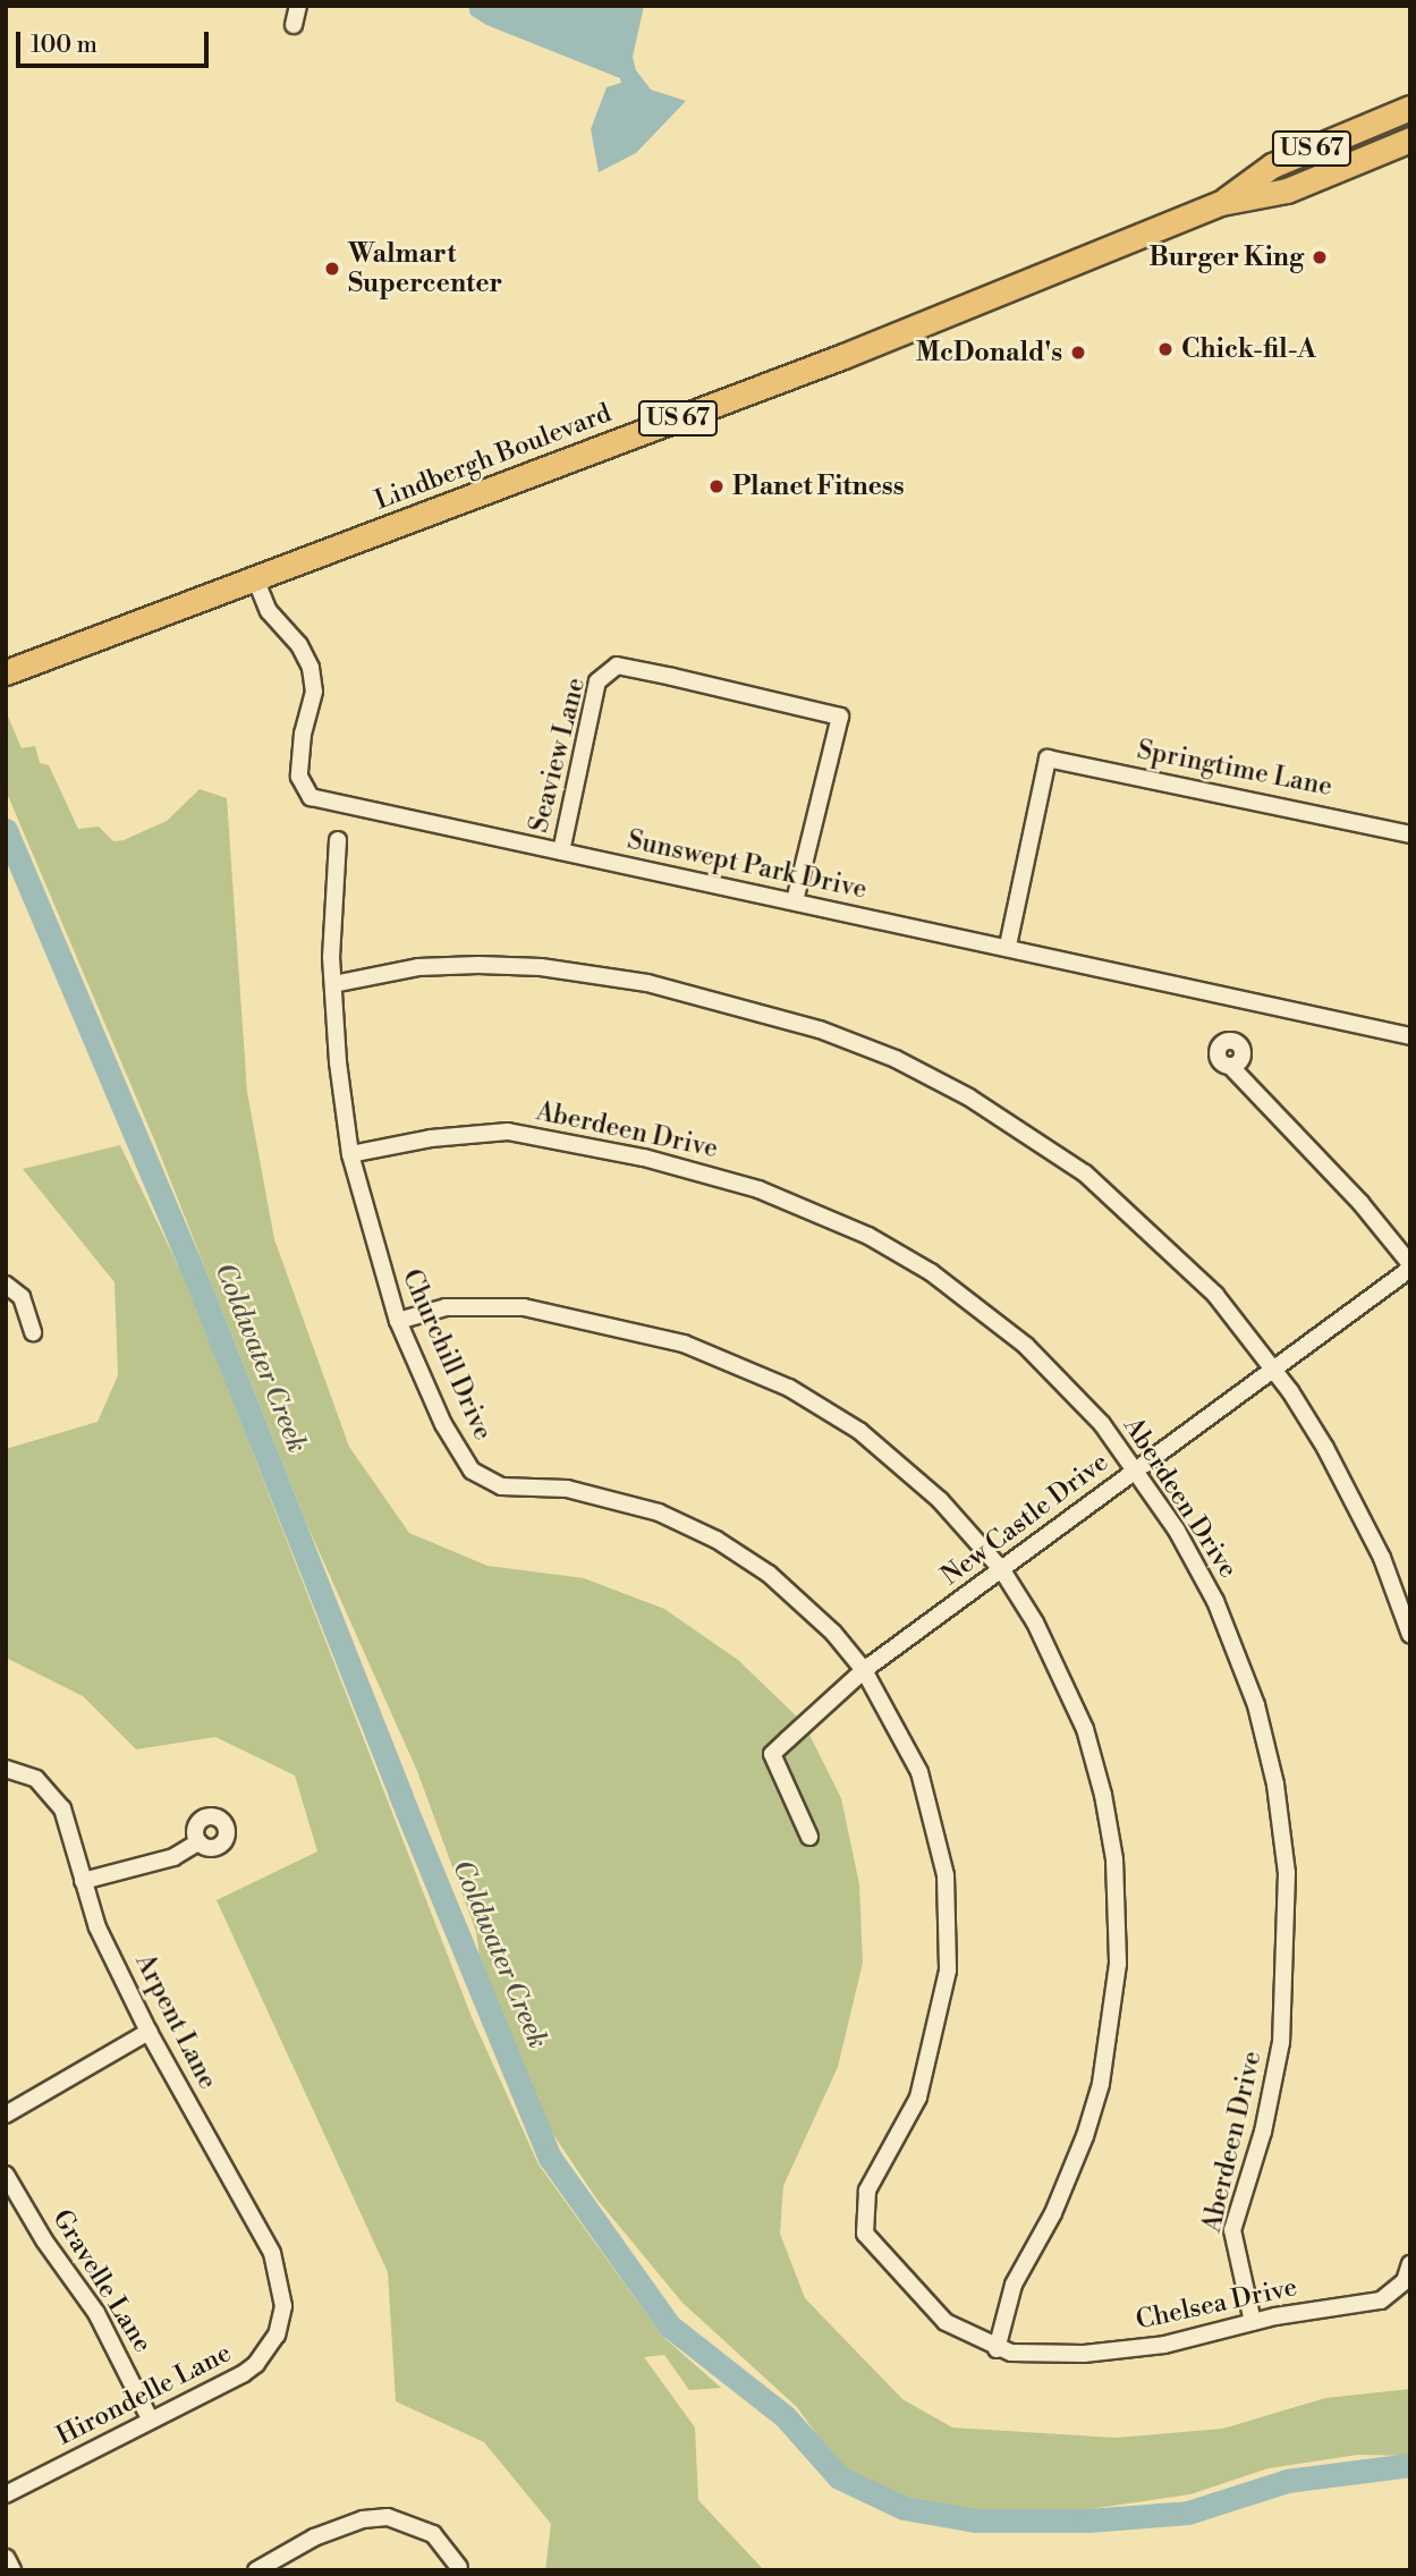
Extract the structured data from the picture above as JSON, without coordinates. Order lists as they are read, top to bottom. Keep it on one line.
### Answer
{"streets":{"main road":["US 67","Lindbergh Boulevard"],"street":["Seaview Lane","Springtime Lane","Sunswept Park Drive","Aberdeen Drive","Churchill Drive","New Castle Drive","Arpent Lane","Gravelle Lane","Chelsea Drive","Hirondelle Lane"]},"crossings":[["Lindbergh Boulevard","Sunswept Park Drive"],["Seaview Lane","Sunswept Park Drive"],["Springtime Lane","Sunswept Park Drive"],["Aberdeen Drive","Churchill Drive"],["Aberdeen Drive","New Castle Drive"],["Aberdeen Drive","Chelsea Drive"],["Churchill Drive","New Castle Drive"],["Churchill Drive","Chelsea Drive"],["Arpent Lane","Hirondelle Lane"],["Gravelle Lane","Hirondelle Lane"]],"water":["Coldwater Creek"],"places":["Burger King","Walmart Supercenter","Chick-fil-A","McDonald's","Planet Fitness"],"scale_bar":"100 m"}
